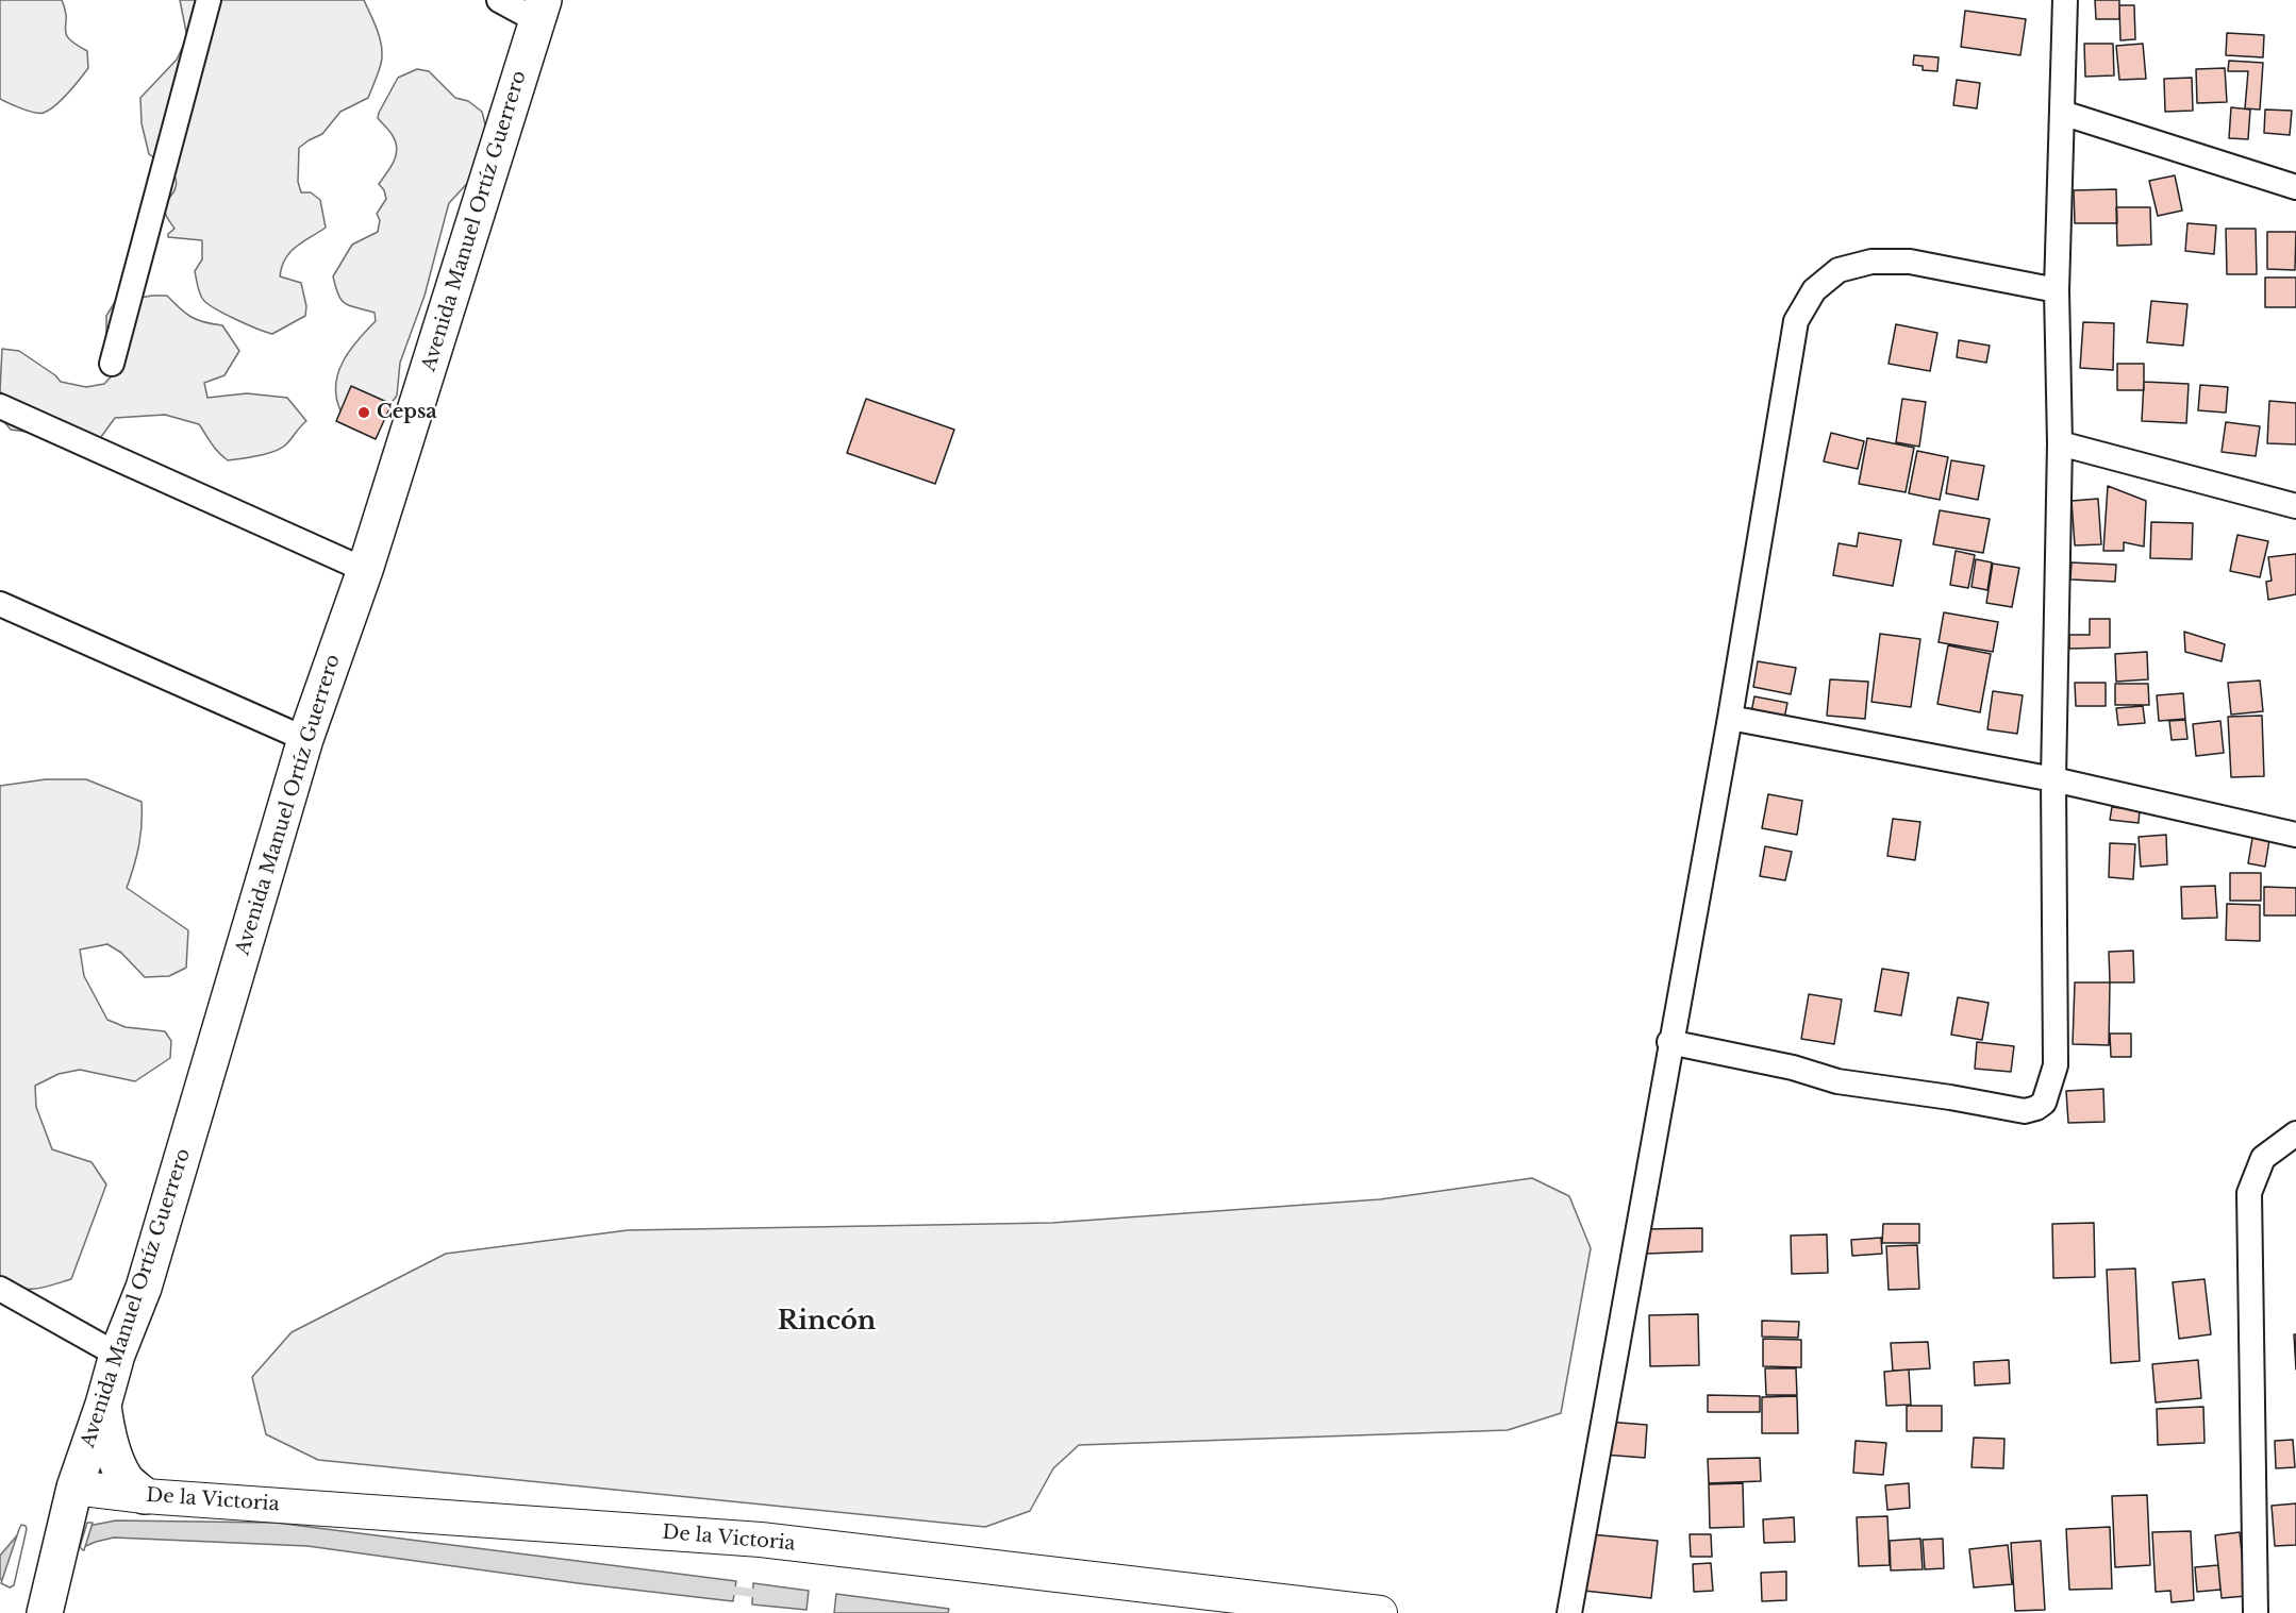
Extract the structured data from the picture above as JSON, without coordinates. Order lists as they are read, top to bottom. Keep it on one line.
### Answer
{"streets":{"main road":["Avenida Manuel Ortíz Guerrero","De la Victoria"]},"crossings":[["Avenida Manuel Ortíz Guerrero","De la Victoria"]],"districts":["Rincón"],"places":["Cepsa"]}
